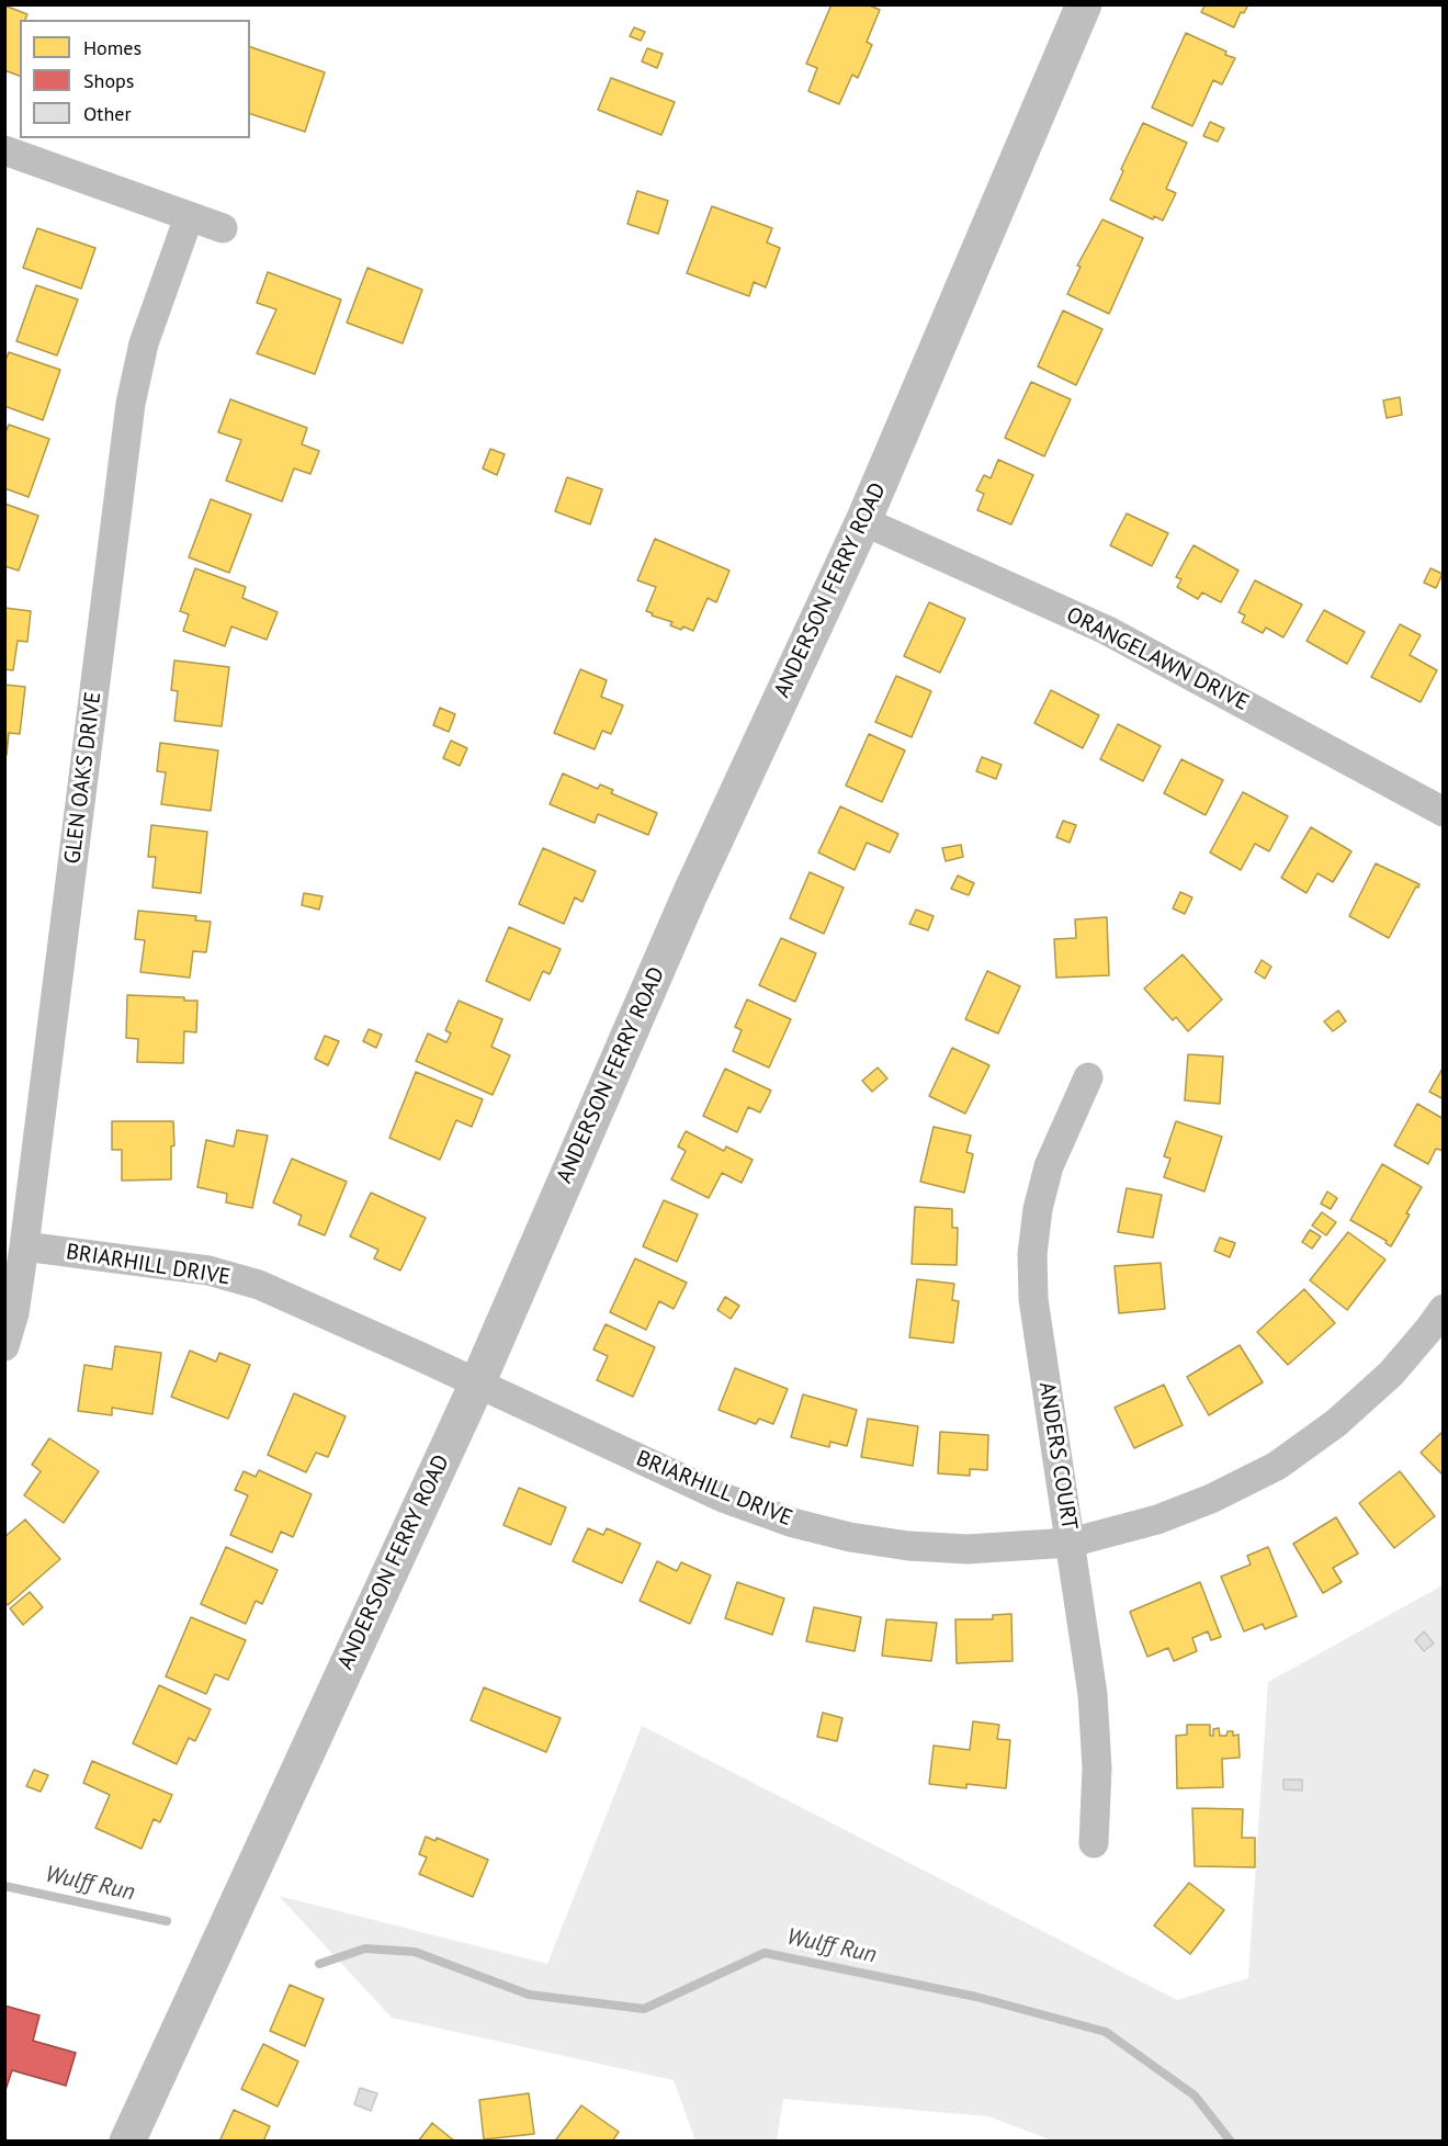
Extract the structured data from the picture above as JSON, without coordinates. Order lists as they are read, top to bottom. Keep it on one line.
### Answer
{"streets":{"street":["ANDERSON FERRY ROAD","ORANGELAWN DRIVE","GLEN OAKS DRIVE","BRIARHILL DRIVE","ANDERS COURT"]},"crossings":[["ANDERSON FERRY ROAD","ORANGELAWN DRIVE"],["ANDERSON FERRY ROAD","BRIARHILL DRIVE"],["GLEN OAKS DRIVE","BRIARHILL DRIVE"],["BRIARHILL DRIVE","ANDERS COURT"]],"water":["Wulff Run"],"legend":["Homes","Shops","Other"]}
